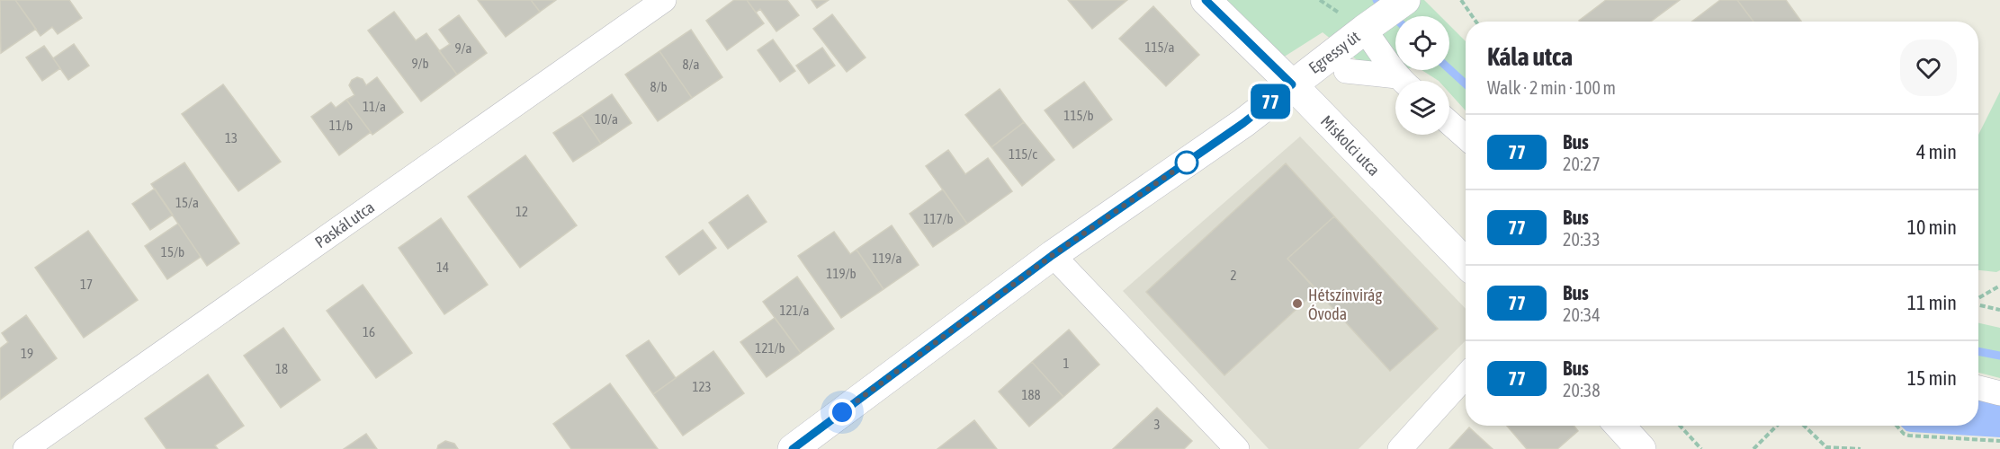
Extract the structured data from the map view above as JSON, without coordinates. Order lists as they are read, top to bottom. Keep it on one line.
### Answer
{"streets":{"street":["Egressy út","Miskolci utca","Paskál utca"]},"crossings":[["Egressy út","Miskolci utca"]],"places":["Hétszínvirág Óvoda"],"lines":["bus line 77"],"house_numbers":["115/a","9/a","9/b","8/a","8/b","11/a","115/b","10/a","11/b","13","115/c","15/a","12","117/b","15/b","119/a","14","119/b","2","17","121/a","16","121/b","19","1","18","123","188","3"],"page":{"on_map":"77","heading":["Kála utca","Walk · 2 min · 100 m"],"list":[{"mark":"77","name":"Bus","note":"20:27","value":"4 min"},{"mark":"77","name":"Bus","note":"20:33","value":"10 min"},{"mark":"77","name":"Bus","note":"20:34","value":"11 min"},{"mark":"77","name":"Bus","note":"20:38","value":"15 min"}]}}
